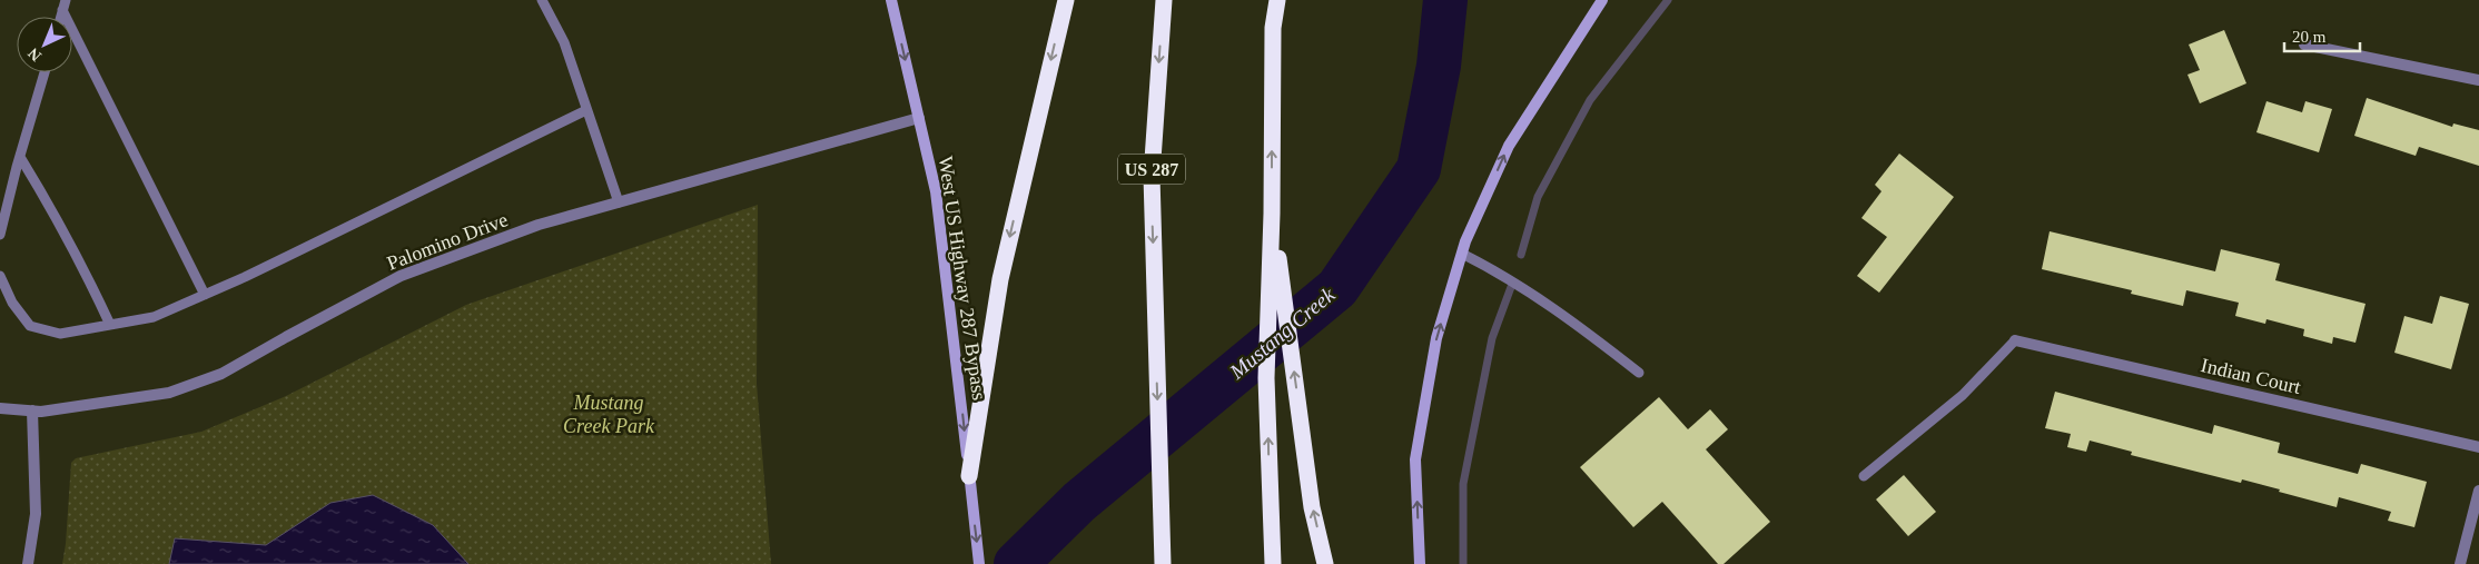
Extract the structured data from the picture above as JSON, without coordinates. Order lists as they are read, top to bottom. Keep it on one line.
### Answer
{"streets":{"highway":["US 287"],"main road":["West US Highway 287 Bypass"],"street":["Palomino Drive","Indian Court"]},"crossings":[["Palomino Drive","West US Highway 287 Bypass"]],"one_way":["West US Highway 287 Bypass"],"water":["Mustang Creek"],"parks":["Mustang Creek Park"],"scale_bar":"20 m","north":"bottom left"}
